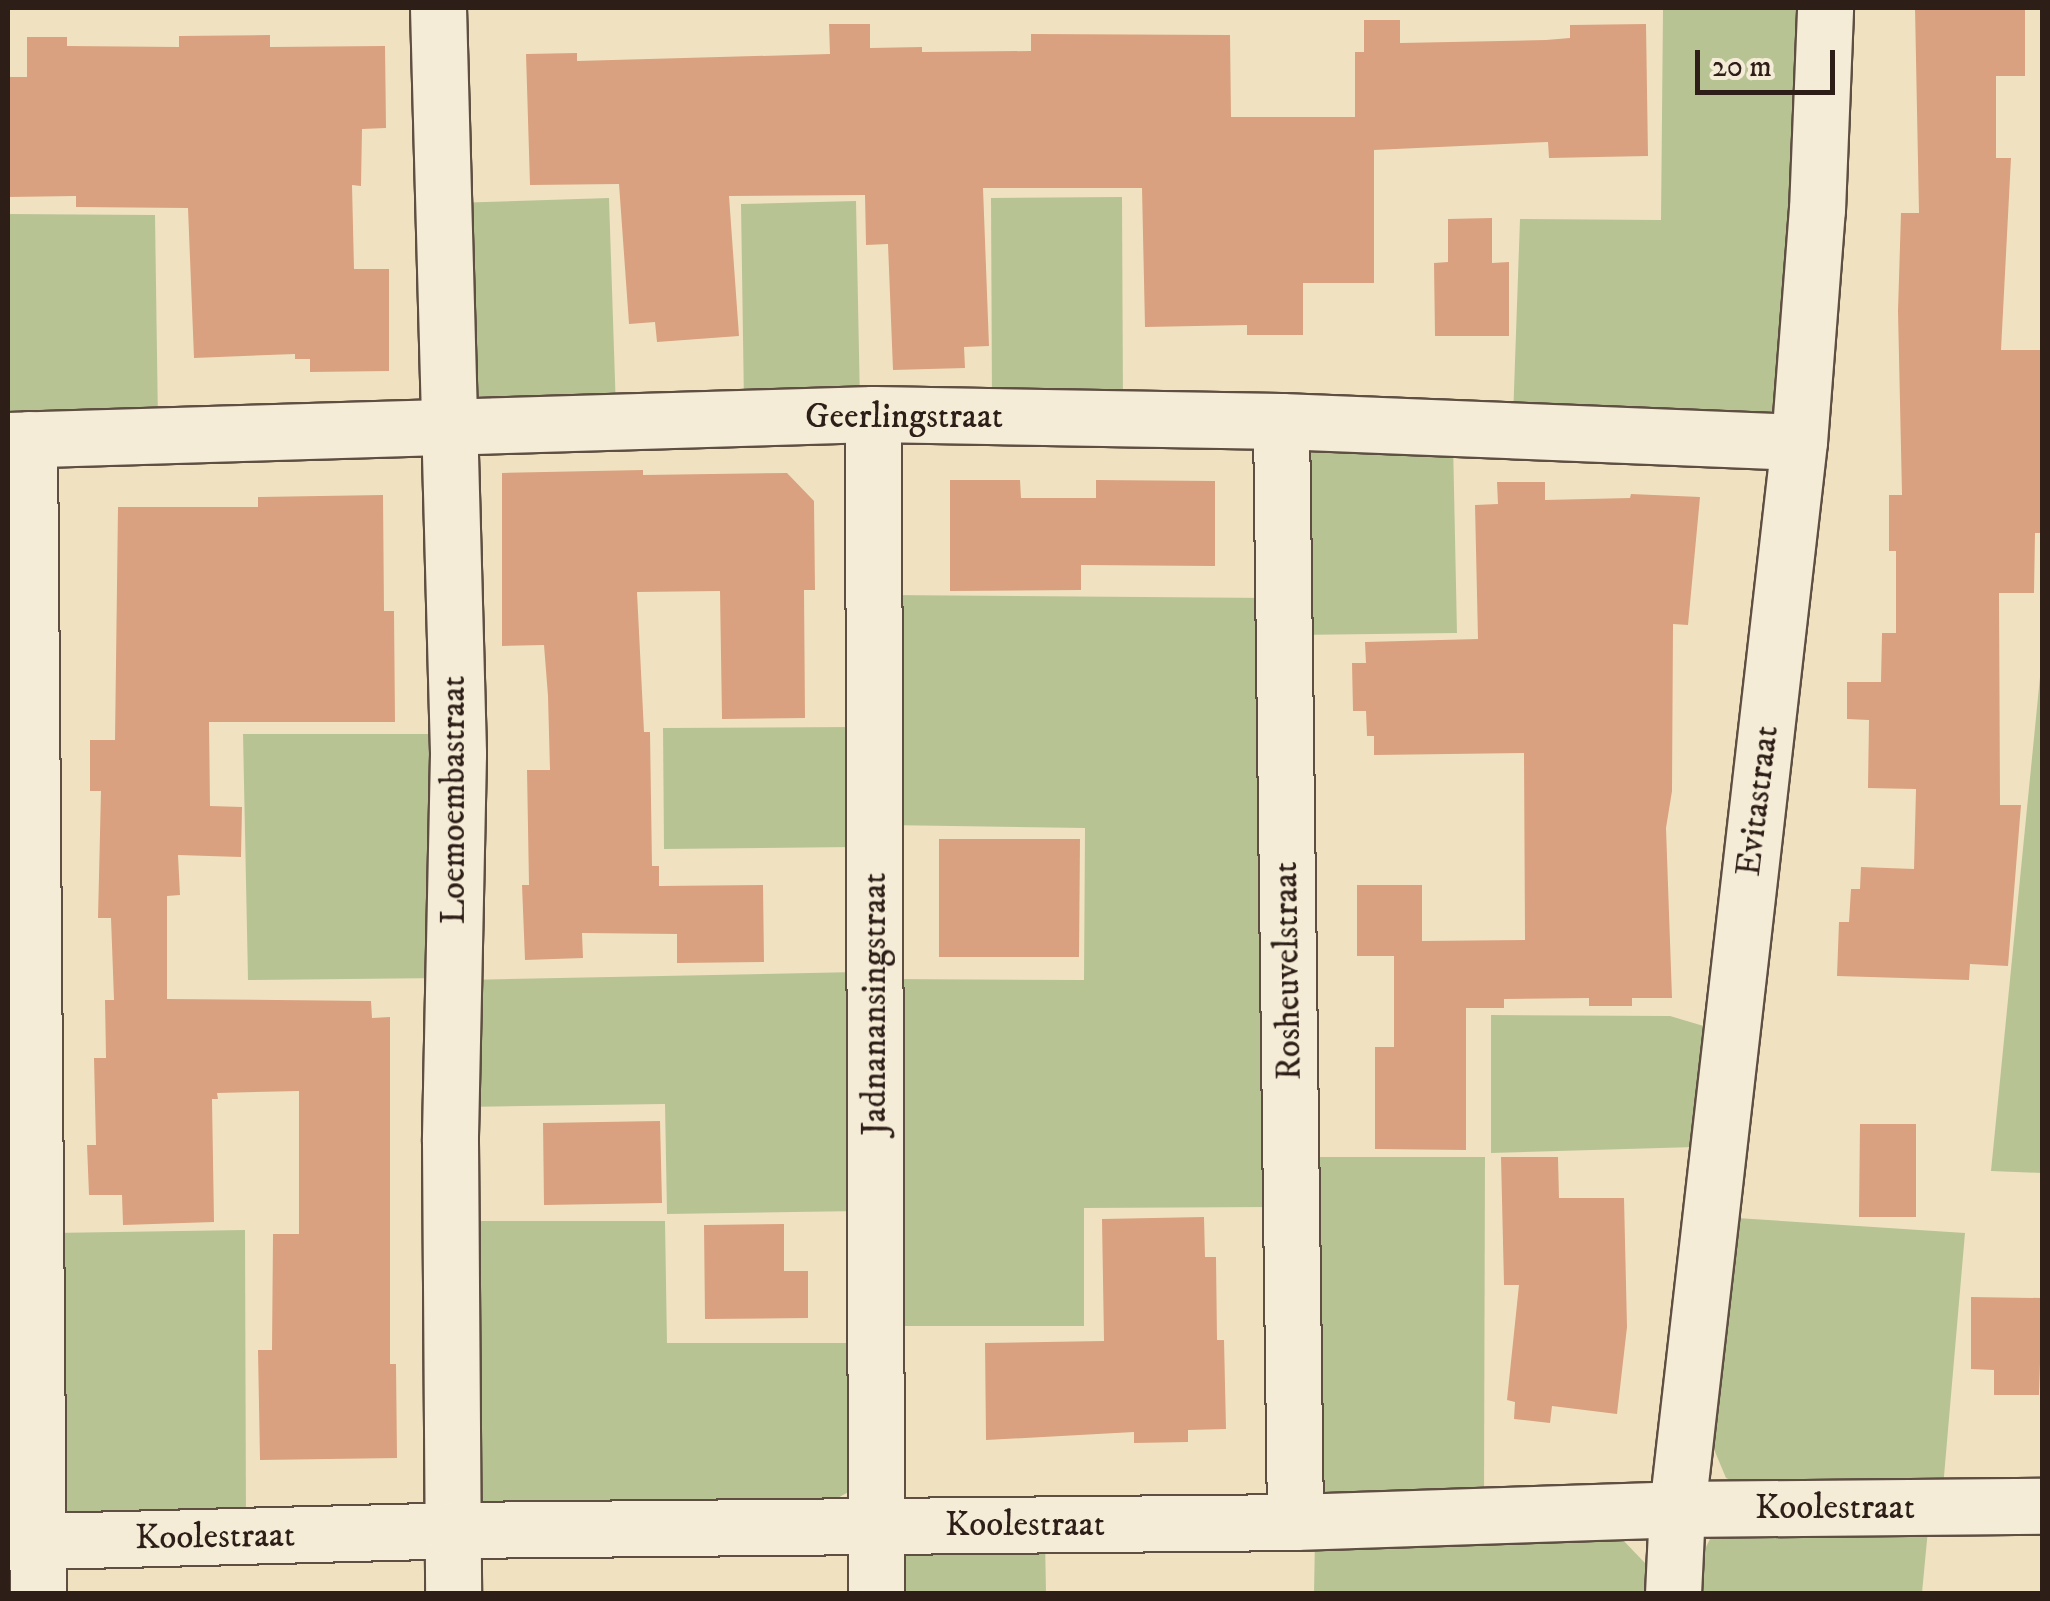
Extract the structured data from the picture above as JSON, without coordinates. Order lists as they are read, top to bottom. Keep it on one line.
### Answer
{"streets":{"street":["Geerlingstraat","Loemoembastraat","Evitastraat","Rosheuvelstraat","Jadnanansingstraat","Koolestraat"]},"crossings":[["Geerlingstraat","Loemoembastraat"],["Geerlingstraat","Evitastraat"],["Geerlingstraat","Rosheuvelstraat"],["Geerlingstraat","Jadnanansingstraat"],["Loemoembastraat","Koolestraat"],["Evitastraat","Koolestraat"],["Rosheuvelstraat","Koolestraat"],["Jadnanansingstraat","Koolestraat"]],"scale_bar":"20 m"}
